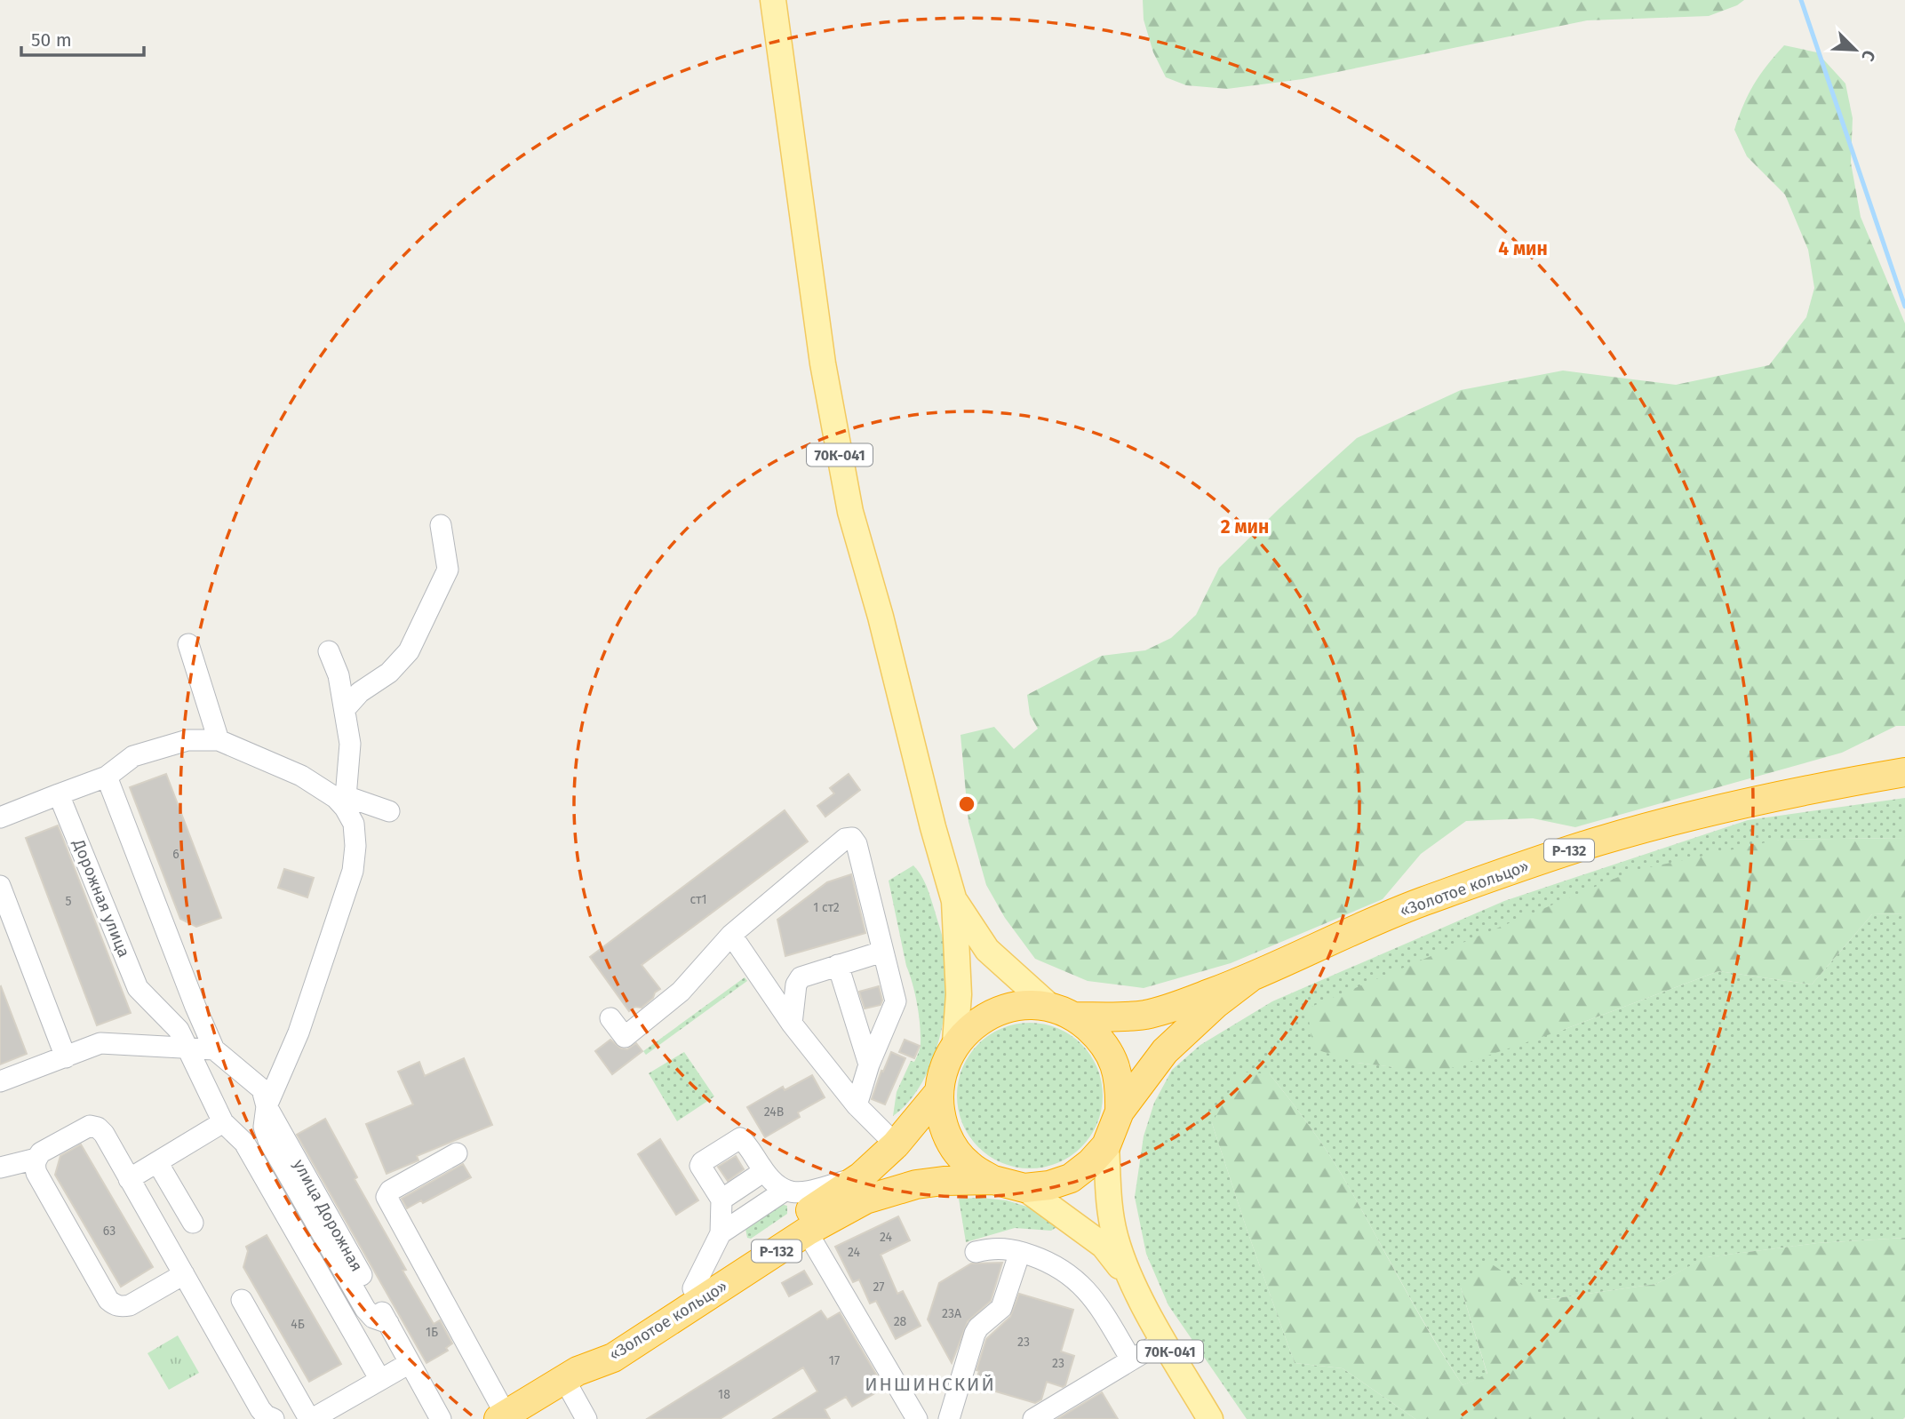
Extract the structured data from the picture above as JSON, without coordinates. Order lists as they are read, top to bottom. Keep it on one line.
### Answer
{"streets":{"highway":["Р-132","«Золотое кольцо»"],"main road":["70К-041"],"street":["Дорожная улица","улица Дорожная"]},"crossings":[["70К-041","«Золотое кольцо»"]],"districts":["ИНШИНСКИЙ"],"house_numbers":["6","ст1","5","1 ст2","24В","63","24","24","27","23А","28","4Б","1Б","23","17","23","18"],"scale_bar":"50 m","north":"bottom right","rings":["4 мин","2 мин"]}
